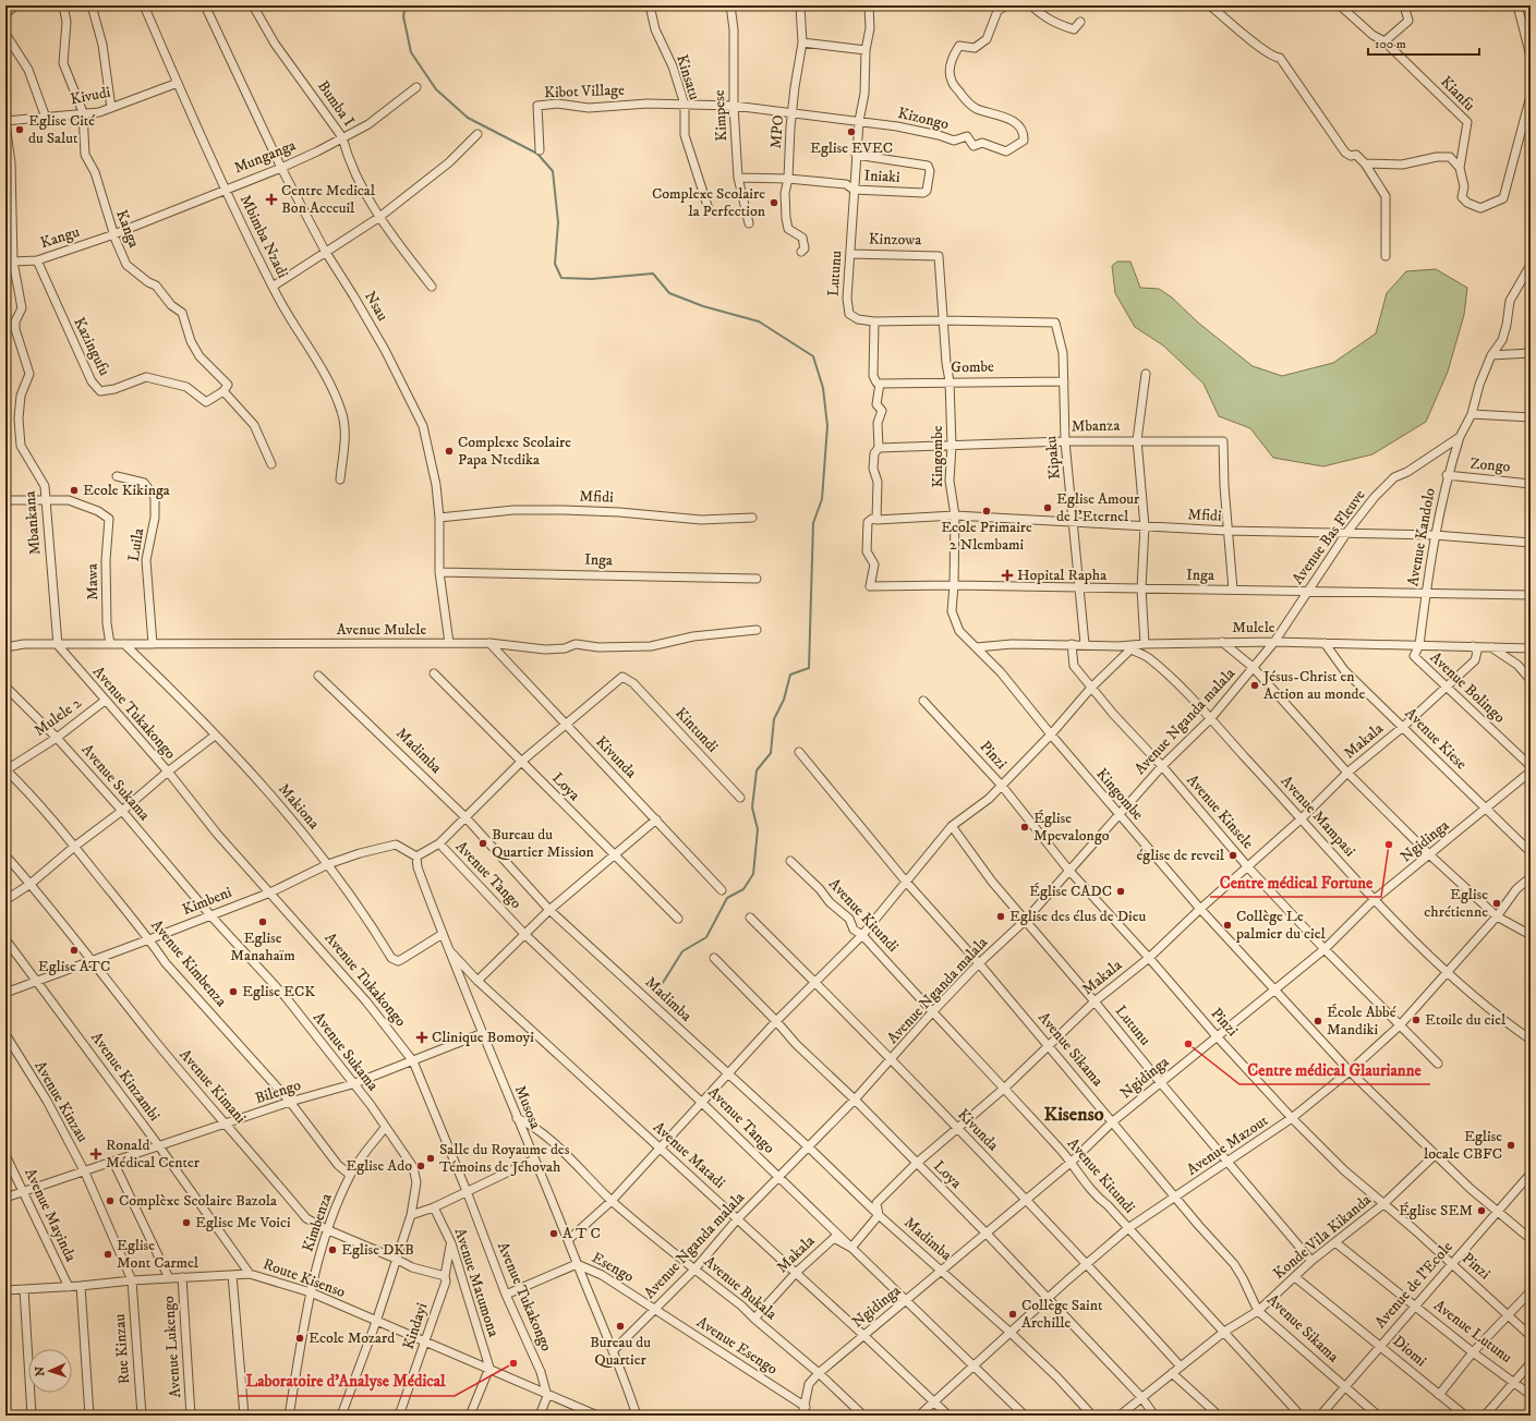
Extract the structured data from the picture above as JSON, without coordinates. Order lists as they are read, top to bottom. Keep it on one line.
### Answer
{"streets":{"street":["Kinsatu","Kibot Village","Kianfu","Kivudi","Bumba I","Kimpese","Kizongo","MPO","Munganga","Iniaki","Kanga","Mbimba Nzadi","Kangu","Kinzowa","Lutunu","Nsau","Kazingufu","Gombe","Mbanza","Kingombe","Kipaku","Zongo","Mfidi","Mbankana","Avenue Bas Fleuve","Avenue Kandolo","Luila","Inga","Mawa","Mulele","Avenue Mulele","Avenue Bolingo","Avenue Tukakongo","Mulele 2","Avenue Nganda malala","Kintundi","Avenue Kiese","Makala","Madimba","Pinzi","Kivunda","Avenue Sukama","Loya","Makiona","Avenue Kinsele","Avenue Mampasi","Ngidinga","Avenue Tango","Kimbeni","Avenue Kitundi","Avenue Kimbenza","Avenue Sikama","Avenue Kinzambi","Avenue Kimani","Bilengo","Avenue Kinzau","Musosa","Avenue Mazout","Avenue Matadi","Avenue Mayinda","Kimbenza","Konde Vila Kikanda","Esengo","Route Kisenso","Avenue Matumona","Avenue de l'Ecole","Avenue Bukala","Kindayi","Avenue Lutunu","Avenue Esengo","Avenue Lukengo","Rue Kinzau","Diomi"]},"crossings":[["Kinsatu","Kibot Village"],["Kivudi","Kanga"],["Kivudi","Mbimba Nzadi"],["Kivudi","Mbankana"],["Bumba I","Munganga"],["Kimpese","Iniaki"],["Kizongo","Lutunu"],["MPO","Iniaki"],["Munganga","Kanga"],["Munganga","Mbimba Nzadi"],["Munganga","Kangu"],["Munganga","Nsau"],["Iniaki","Lutunu"],["Kanga","Kangu"],["Kanga","Kazingufu"],["Kangu","Kazingufu"],["Kangu","Mbankana"],["Kinzowa","Lutunu"],["Kinzowa","Kingombe"],["Lutunu","Kingombe"],["Lutunu","Kipaku"],["Lutunu","Avenue Nganda malala"],["Lutunu","Makala"],["Lutunu","Ngidinga"],["Lutunu","Avenue Mazout"],["Lutunu","Konde Vila Kikanda"],["Nsau","Mfidi"],["Nsau","Inga"],["Nsau","Avenue Mulele"],["Gombe","Kingombe"],["Gombe","Kipaku"],["Mbanza","Kingombe"],["Mbanza","Kipaku"],["Mbanza","Mfidi"],["Kingombe","Mfidi"],["Kingombe","Inga"],["Kingombe","Mulele"],["Kingombe","Avenue Nganda malala"],["Kingombe","Makala"],["Kingombe","Ngidinga"],["Kingombe","Avenue Mazout"],["Kingombe","Konde Vila Kikanda"],["Kingombe","Avenue de l'Ecole"],["Kipaku","Mfidi"],["Kipaku","Inga"],["Kipaku","Mulele"],["Zongo","Avenue Kandolo"],["Mfidi","Avenue Bas Fleuve"],["Mfidi","Avenue Kandolo"],["Mfidi","Inga"],["Mbankana","Mawa"],["Mbankana","Avenue Mulele"],["Mbankana","Avenue Tukakongo"],["Avenue Bas Fleuve","Avenue Kandolo"],["Avenue Bas Fleuve","Inga"],["Avenue Bas Fleuve","Mulele"],["Avenue Bas Fleuve","Avenue Nganda malala"],["Avenue Kandolo","Inga"],["Avenue Kandolo","Mulele"],["Avenue Kandolo","Avenue Bolingo"],["Luila","Avenue Mulele"],["Mawa","Avenue Mulele"],["Mulele","Avenue Bolingo"],["Mulele","Avenue Nganda malala"],["Mulele","Avenue Kiese"],["Mulele","Makala"],["Mulele","Avenue Kinsele"],["Mulele","Avenue Mampasi"],["Avenue Mulele","Avenue Tukakongo"],["Avenue Mulele","Kivunda"],["Avenue Mulele","Makiona"],["Avenue Bolingo","Makala"],["Avenue Tukakongo","Mulele 2"],["Avenue Tukakongo","Kimbeni"],["Avenue Tukakongo","Bilengo"],["Avenue Tukakongo","Esengo"],["Avenue Tukakongo","Route Kisenso"],["Mulele 2","Avenue Sukama"],["Mulele 2","Avenue Kimbenza"],["Avenue Nganda malala","Madimba"],["Avenue Nganda malala","Pinzi"],["Avenue Nganda malala","Kivunda"],["Avenue Nganda malala","Loya"],["Avenue Nganda malala","Avenue Kinsele"],["Avenue Nganda malala","Avenue Mampasi"],["Avenue Nganda malala","Avenue Tango"],["Avenue Nganda malala","Avenue Kitundi"],["Avenue Nganda malala","Avenue Sikama"],["Avenue Nganda malala","Musosa"],["Avenue Nganda malala","Avenue Matadi"],["Avenue Nganda malala","Esengo"],["Avenue Nganda malala","Avenue Bukala"],["Avenue Nganda malala","Avenue Esengo"],["Kintundi","Kivunda"],["Avenue Kiese","Makala"],["Avenue Kiese","Ngidinga"],["Makala","Madimba"],["Makala","Pinzi"],["Makala","Kivunda"],["Makala","Loya"],["Makala","Avenue Kinsele"],["Makala","Avenue Mampasi"],["Makala","Avenue Tango"],["Makala","Avenue Kitundi"],["Makala","Avenue Sikama"],["Makala","Avenue Matadi"],["Makala","Avenue Bukala"],["Madimba","Ngidinga"],["Madimba","Avenue Mazout"],["Pinzi","Ngidinga"],["Pinzi","Avenue Mazout"],["Pinzi","Konde Vila Kikanda"],["Pinzi","Avenue de l'Ecole"],["Kivunda","Ngidinga"],["Kivunda","Avenue Mazout"],["Kivunda","Konde Vila Kikanda"],["Avenue Sukama","Kimbeni"],["Avenue Sukama","Avenue Kimani"],["Avenue Sukama","Bilengo"],["Avenue Sukama","Kimbenza"],["Avenue Sukama","Route Kisenso"],["Loya","Ngidinga"],["Loya","Avenue Mazout"],["Loya","Konde Vila Kikanda"],["Makiona","Kimbeni"],["Makiona","Musosa"],["Avenue Kinsele","Ngidinga"],["Avenue Kinsele","Avenue Mazout"],["Avenue Mampasi","Ngidinga"],["Avenue Mampasi","Avenue Mazout"],["Ngidinga","Avenue Tango"],["Ngidinga","Avenue Kitundi"],["Ngidinga","Avenue Sikama"],["Ngidinga","Avenue Matadi"],["Ngidinga","Avenue Bukala"],["Ngidinga","Avenue Esengo"],["Avenue Tango","Avenue Mazout"],["Kimbeni","Avenue Kimbenza"],["Kimbeni","Avenue Kinzambi"],["Kimbeni","Avenue Kimani"],["Kimbeni","Musosa"],["Avenue Kitundi","Avenue Mazout"],["Avenue Kitundi","Konde Vila Kikanda"],["Avenue Kimbenza","Bilengo"],["Avenue Kimbenza","Kimbenza"],["Avenue Sikama","Avenue Mazout"],["Avenue Sikama","Konde Vila Kikanda"],["Avenue Sikama","Avenue de l'Ecole"],["Avenue Kinzambi","Bilengo"],["Avenue Kinzambi","Route Kisenso"],["Avenue Kimani","Bilengo"],["Avenue Kimani","Kimbenza"],["Avenue Kimani","Kindayi"],["Bilengo","Avenue Kinzau"],["Bilengo","Musosa"],["Bilengo","Avenue Mayinda"],["Avenue Kinzau","Route Kisenso"],["Avenue Kinzau","Rue Kinzau"],["Musosa","Avenue Matadi"],["Musosa","Esengo"],["Musosa","Avenue Bukala"],["Avenue Mazout","Avenue Matadi"],["Avenue Mayinda","Route Kisenso"],["Kimbenza","Route Kisenso"],["Konde Vila Kikanda","Avenue Lutunu"],["Konde Vila Kikanda","Diomi"],["Esengo","Avenue Esengo"],["Route Kisenso","Avenue Matumona"],["Route Kisenso","Kindayi"],["Route Kisenso","Avenue Lukengo"],["Route Kisenso","Rue Kinzau"],["Avenue Matumona","Kindayi"],["Avenue de l'Ecole","Avenue Lutunu"],["Avenue de l'Ecole","Diomi"]],"districts":["Kisenso"],"places":{"other":["Eglise Cité du Salut","Eglise EVEC","Complexe Scolaire la Perfection","Complexe Scolaire Papa Ntedika","Ecole Kikinga","Eglise Amour de l'Eternel","Ecole Primaire 2 Nlembami","Jésus-Christ en Action au monde","Église Mpevalongo","Bureau du Quartier Mission","Centre médical Fortune","église de reveil","Église CADC","Eglise chrétienne","Eglise des élus de Dieu","Eglise Manahaïm","Collège Le palmier du ciel","Eglise ATC","Eglise ECK","Etoile du ciel","École Abbé Mandiki","Centre médical Glaurianne","Eglise locale CBFC","Salle du Royaume des Témoins de Jéhovah","Eglise Ado","Complèxe Scolaire Bazola","Église SEM","Eglise Me Voici","A T C","Eglise DKB","Eglise Mont Carmel","Collège Saint Archille","Bureau du Quartier","Ecole Mozard","Laboratoire d'Analyse Médical"],"health":["Centre Medical Bon Acceuil","Hopital Rapha","Clinique Bomoyi","Ronald Médical Center"]},"scale_bar":"100 m","north":"left"}
